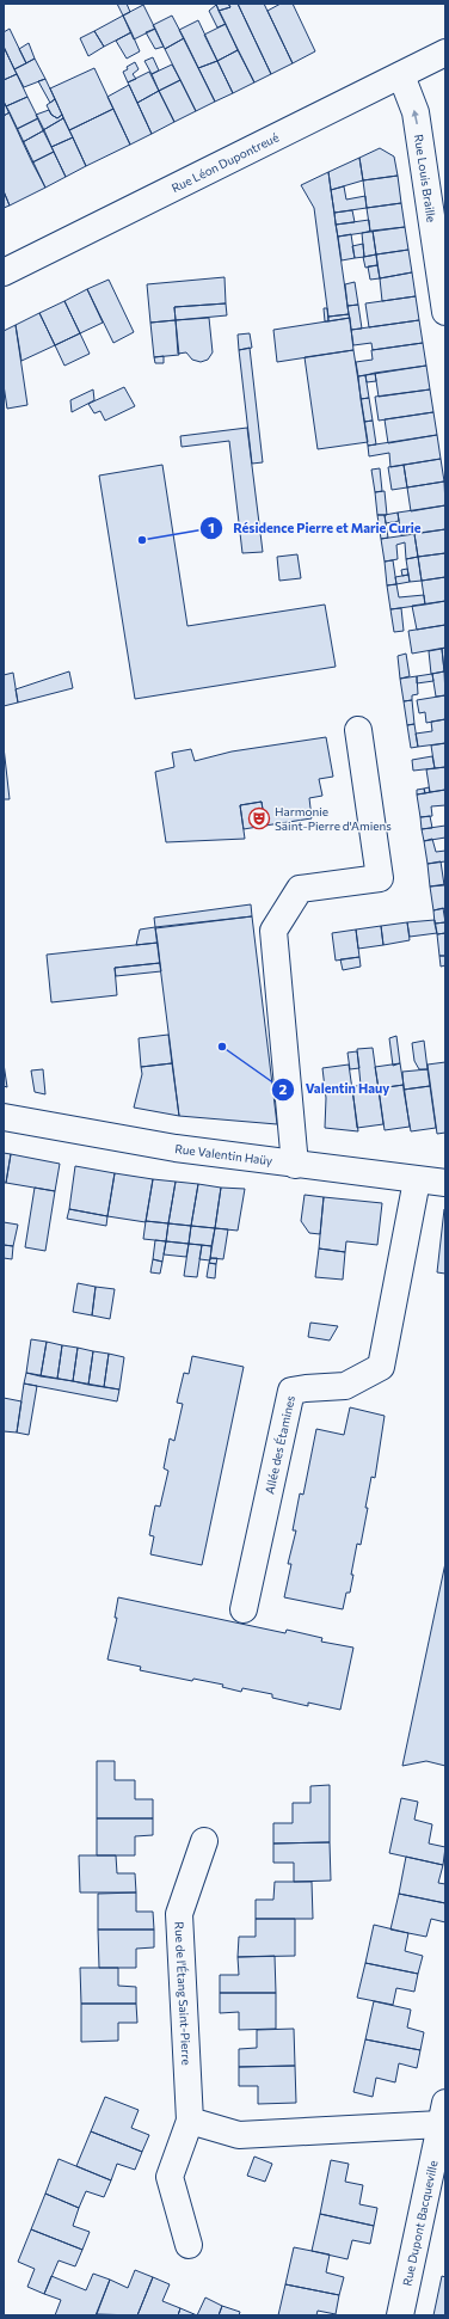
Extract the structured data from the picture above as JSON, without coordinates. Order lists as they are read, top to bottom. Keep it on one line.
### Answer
{"streets":{"street":["Rue Léon Dupontreué","Rue Louis Braille","Rue Valentin Haüy","Allée des Étamines","Rue de l'Étang Saint-Pierre","Rue Dupont Bacqueville"]},"crossings":[["Rue Léon Dupontreué","Rue Louis Braille"],["Rue Valentin Haüy","Allée des Étamines"]],"one_way":["Rue Louis Braille"],"places":{"other":["Résidence Pierre et Marie Curie","Valentin Hauy"],"theatre":["Harmonie Saint-Pierre d'Amiens"]}}
